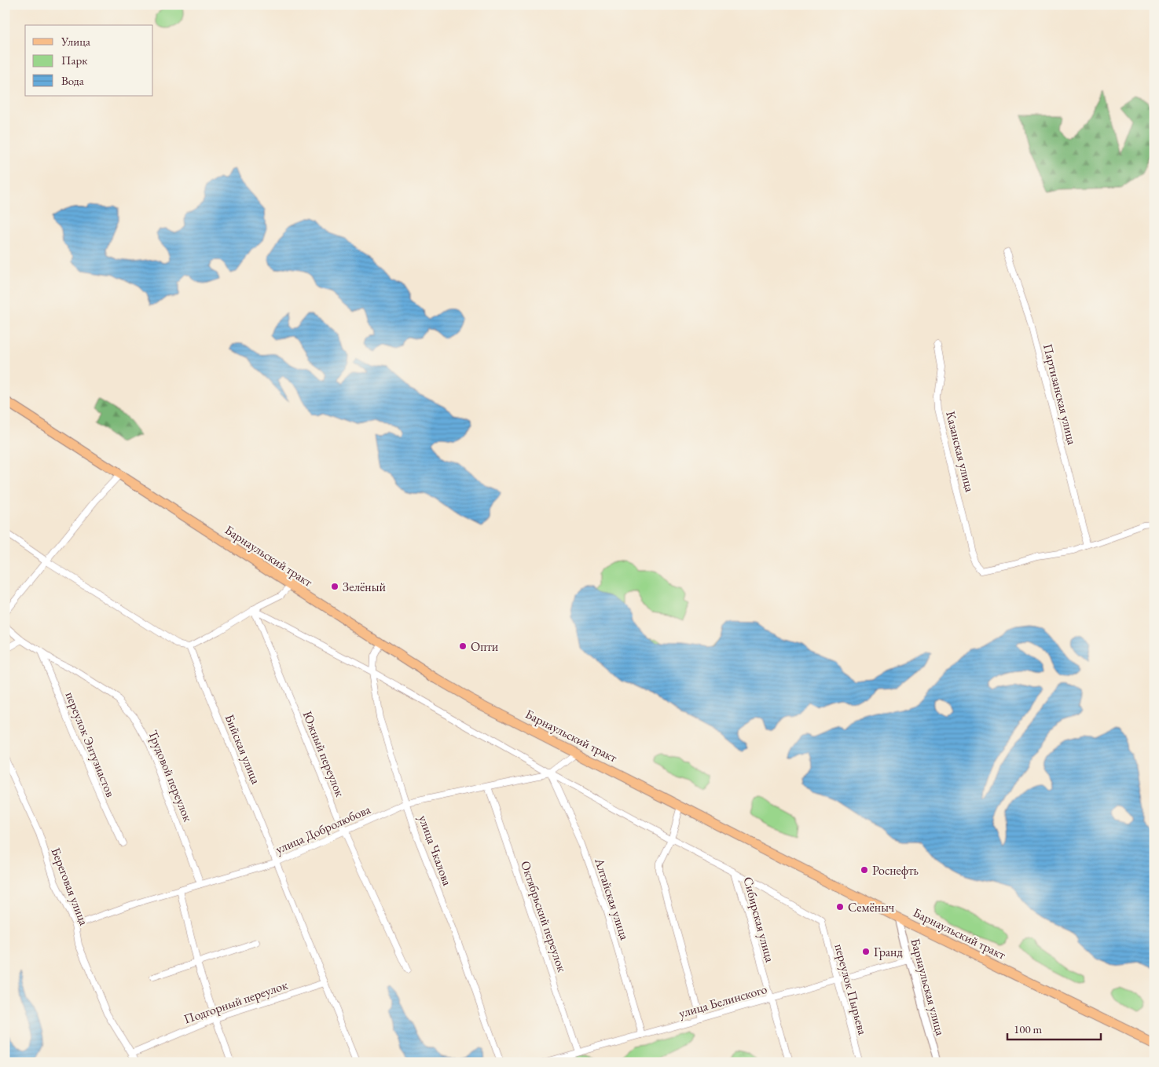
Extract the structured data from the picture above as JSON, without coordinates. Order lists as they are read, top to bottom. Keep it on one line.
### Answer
{"streets":{"main road":["Барнаульский тракт"],"street":["Партизанская улица","Казанская улица","переулок Энтузиастов","Бийская улица","Южный переулок","Трудовой переулок","улица Добролюбова","улица Чкалова","Береговая улица","Алтайская улица","Октябрьский переулок","Сибирская улица","Барнаульская улица","переулок Пырьева","улица Белинского","Подгорный переулок"]},"crossings":[["Партизанская улица","Казанская улица"],["Барнаульский тракт","улица Добролюбова"],["Барнаульский тракт","улица Чкалова"],["Барнаульский тракт","Барнаульская улица"],["переулок Энтузиастов","Трудовой переулок"],["Бийская улица","улица Добролюбова"],["Бийская улица","Подгорный переулок"],["Южный переулок","улица Добролюбова"],["Трудовой переулок","улица Добролюбова"],["улица Добролюбова","улица Чкалова"],["улица Добролюбова","Береговая улица"],["улица Добролюбова","Алтайская улица"],["улица Добролюбова","Октябрьский переулок"],["Береговая улица","Подгорный переулок"],["Алтайская улица","улица Белинского"],["Октябрьский переулок","улица Белинского"],["Сибирская улица","переулок Пырьева"],["Сибирская улица","улица Белинского"],["Барнаульская улица","улица Белинского"],["переулок Пырьева","улица Белинского"]],"places":["Зелёный","Опти","Роснефть","Семёныч","Гранд"],"legend":["Улица","Парк","Вода"],"scale_bar":"100 m"}
